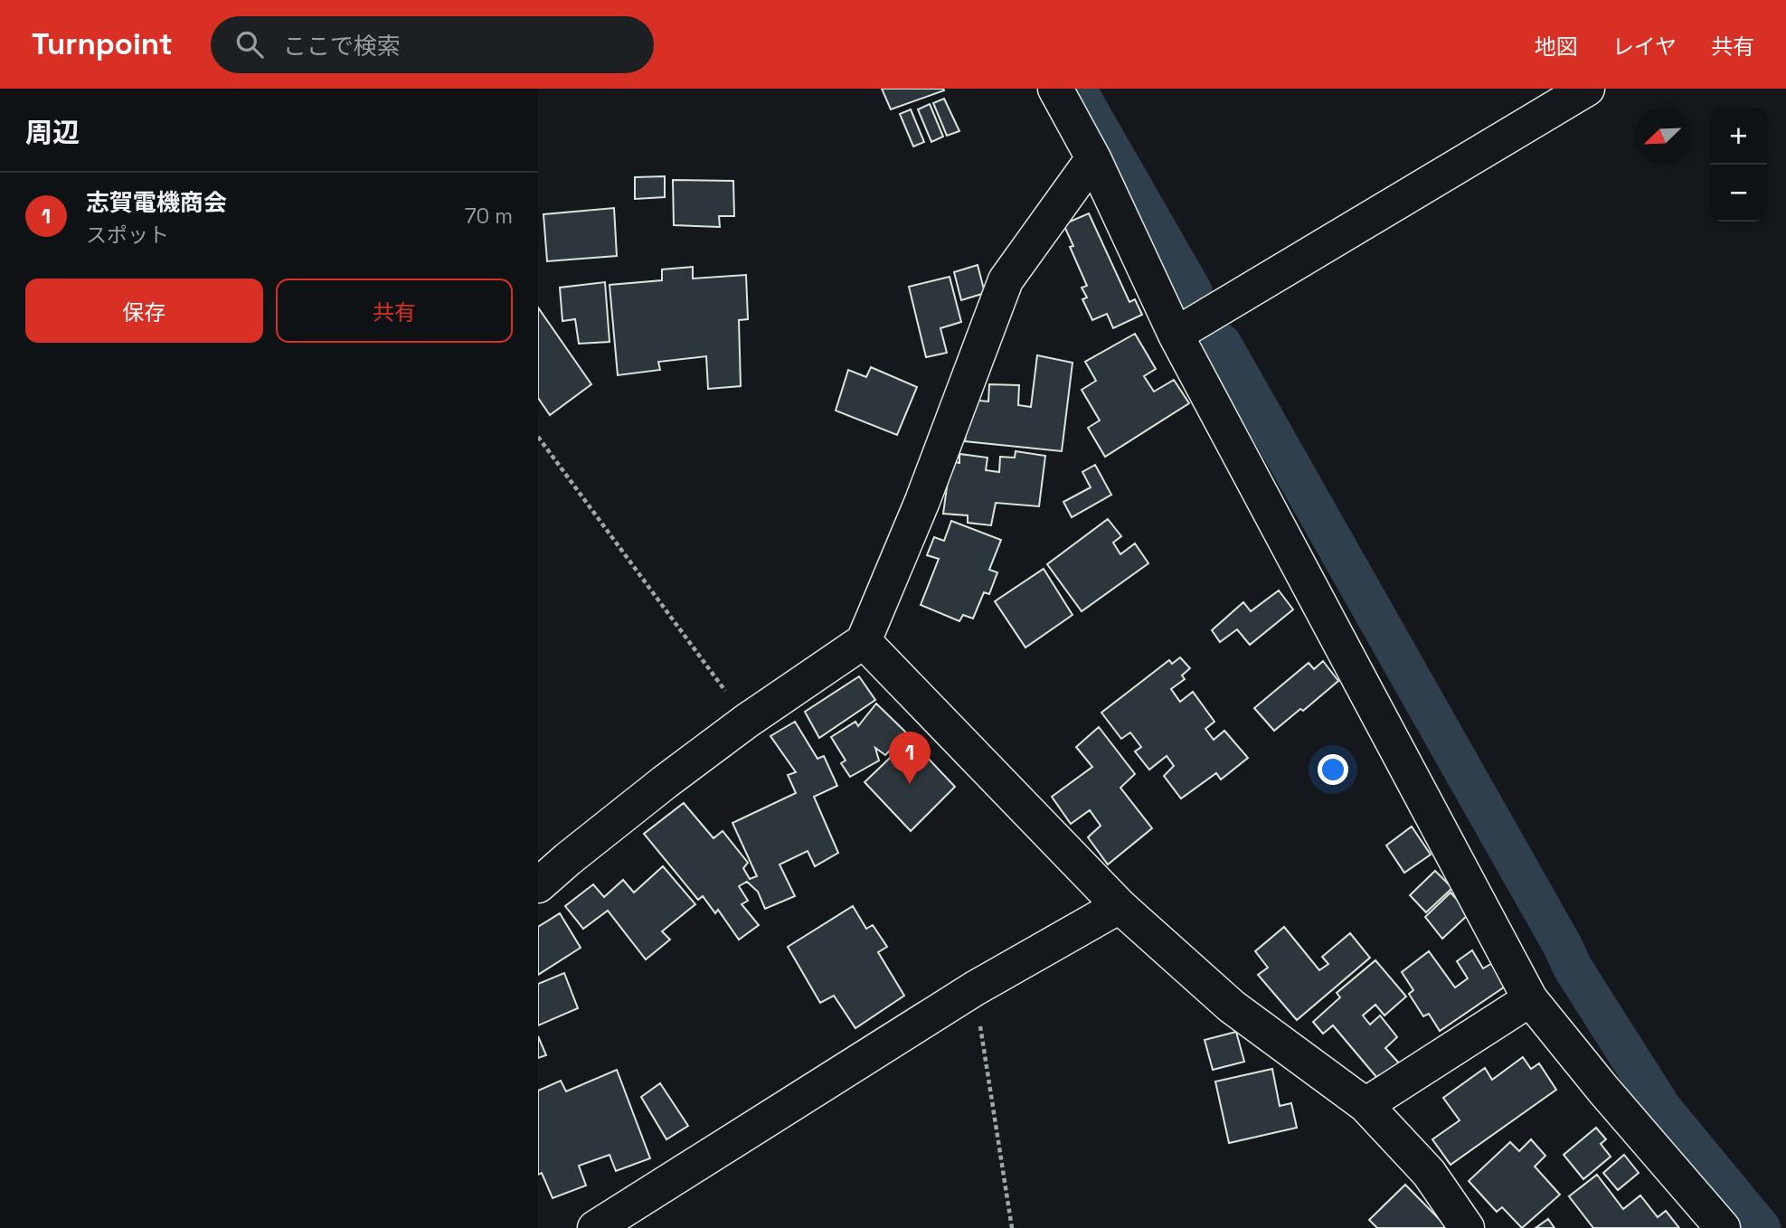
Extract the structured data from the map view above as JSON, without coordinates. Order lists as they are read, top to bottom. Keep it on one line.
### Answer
{"north":"bottom left","page":{"header":"Turnpoint","search":"ここで検索","nav":["地図","レイヤ","共有"],"heading":"周辺","map_buttons":["+","−"],"list":[{"mark":"1","name":"志賀電機商会","note":"スポット","value":"70 m"}],"buttons":["保存","共有"],"pins":"1"}}
